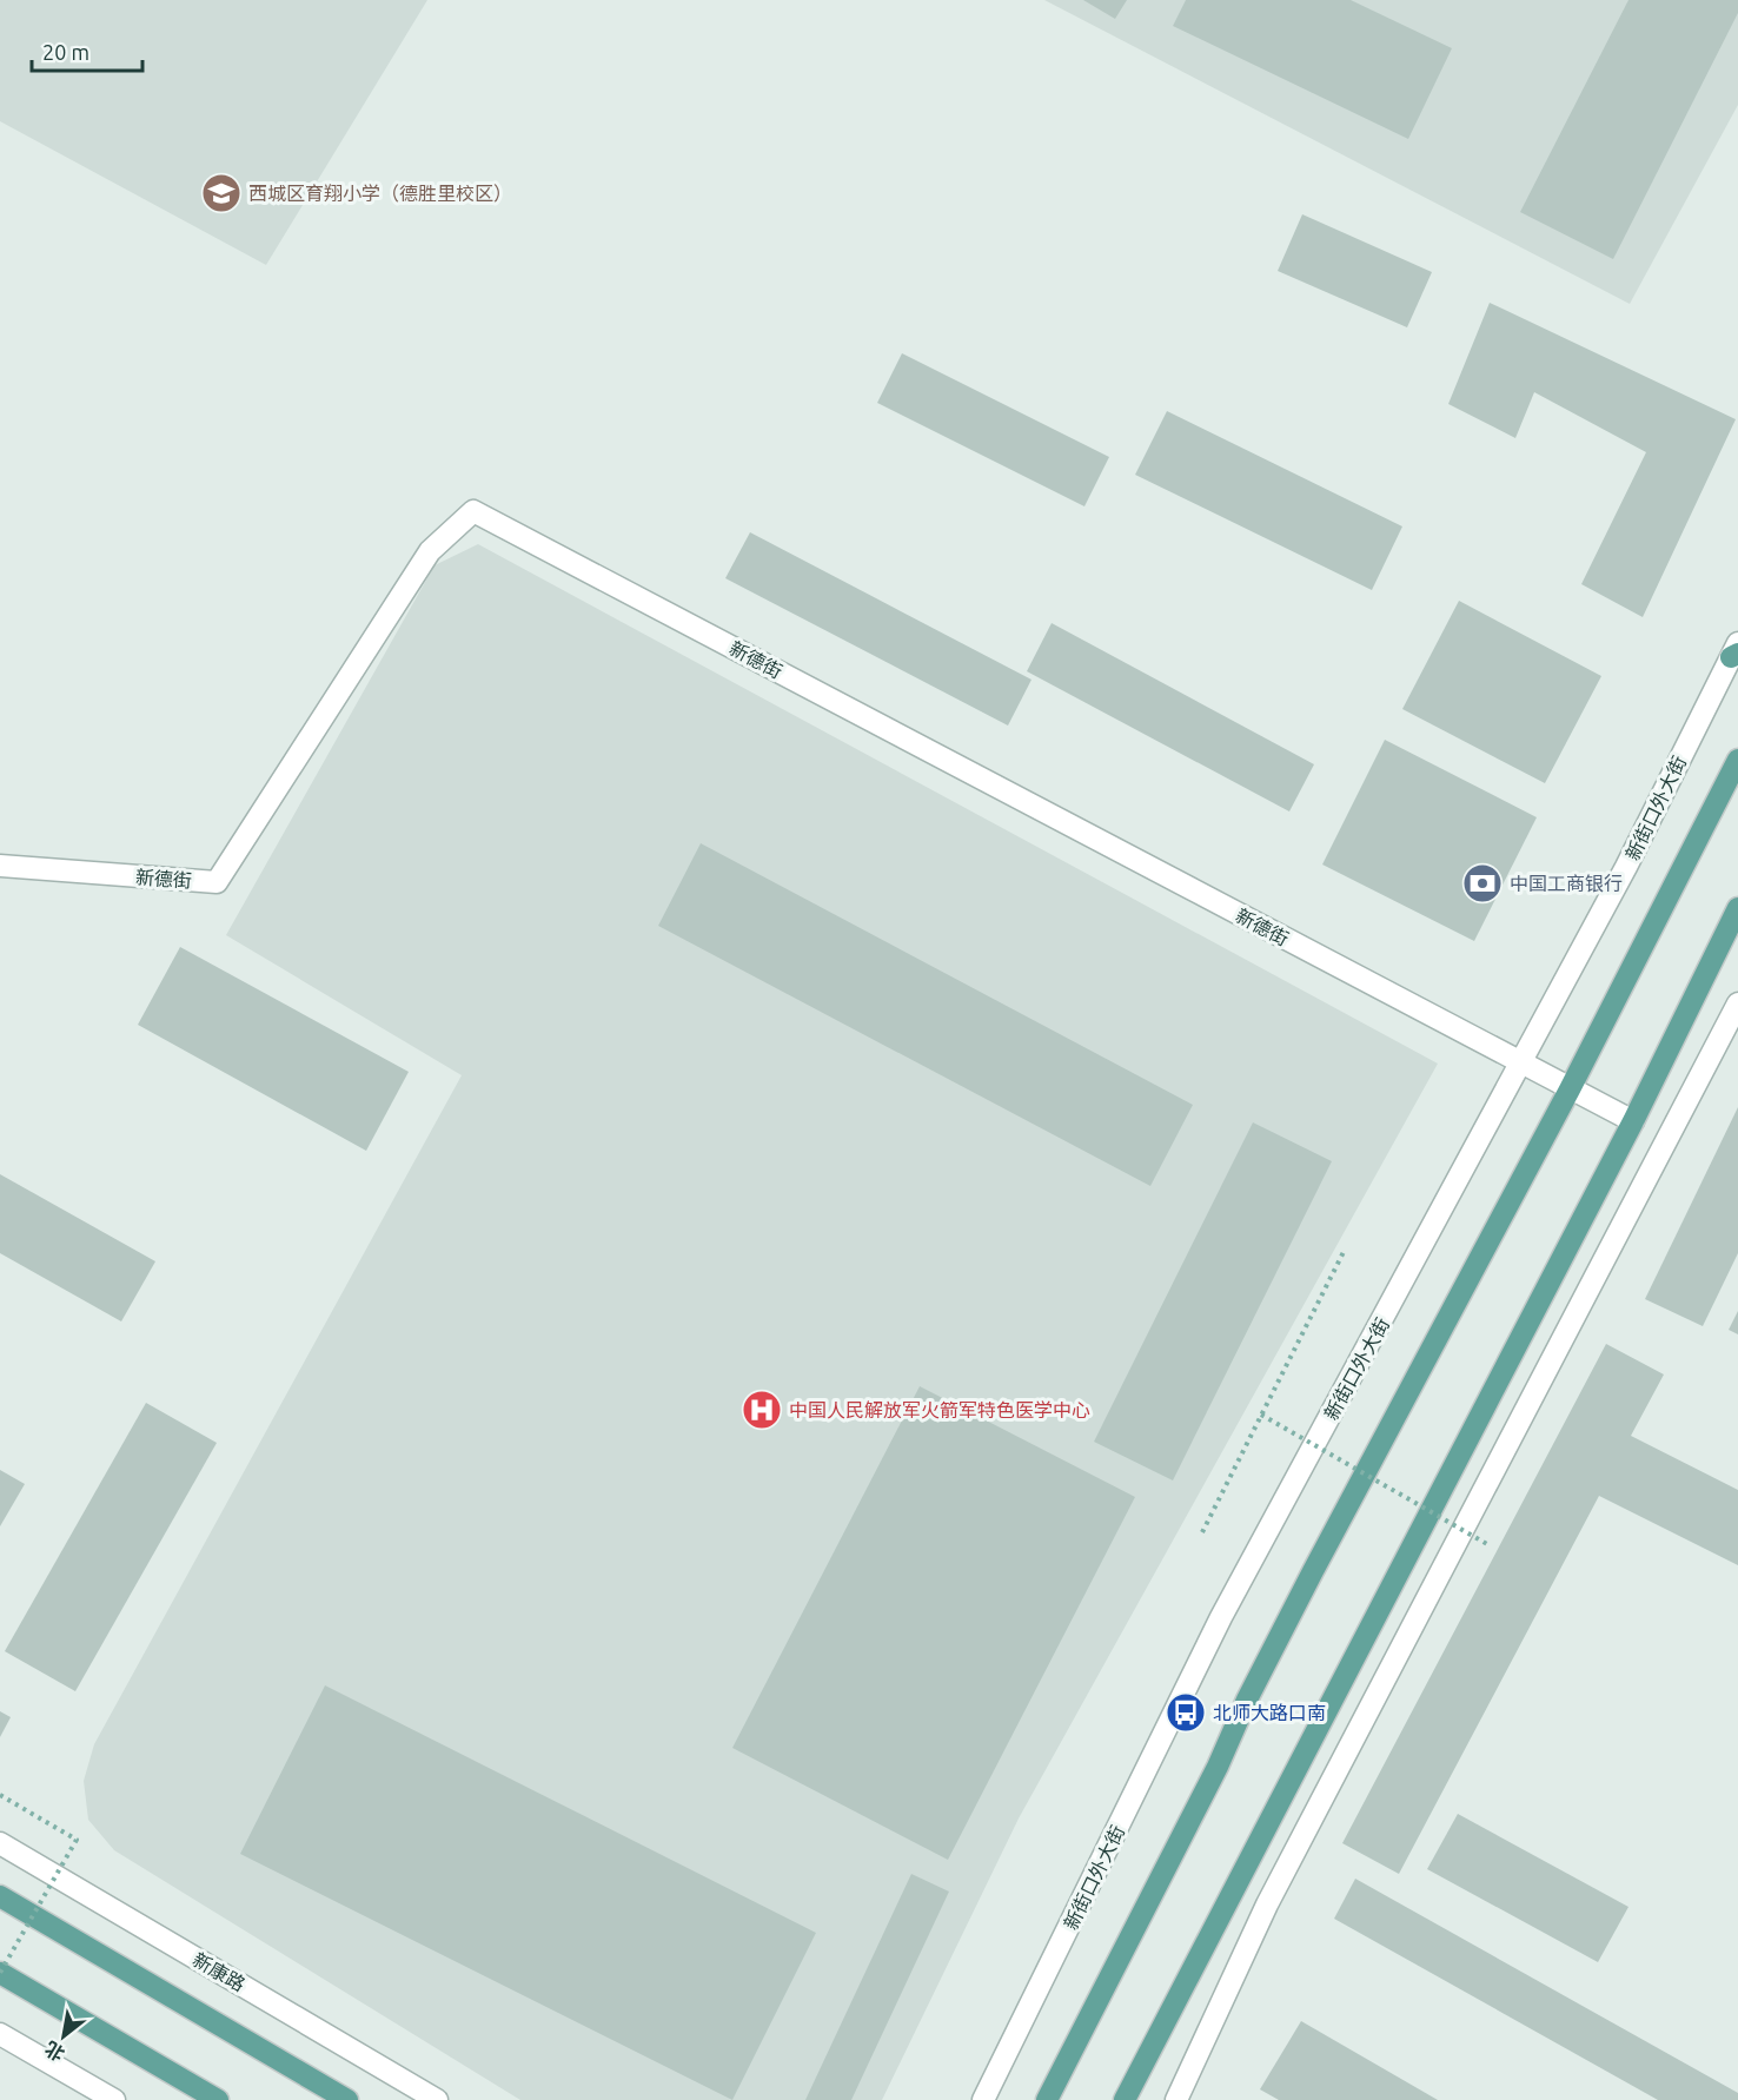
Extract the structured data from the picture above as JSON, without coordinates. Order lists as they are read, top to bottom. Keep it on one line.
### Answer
{"streets":{"street":["新德街","新街口外大街","新康路"]},"crossings":[["新德街","新街口外大街"]],"places":{"school or university":["西城区育翔小学（德胜里校区）"],"bank":["中国工商银行"],"hospital":["中国人民解放军火箭军特色医学中心"],"bus stop":["北师大路口南"]},"scale_bar":"20 m","north":"bottom left"}
